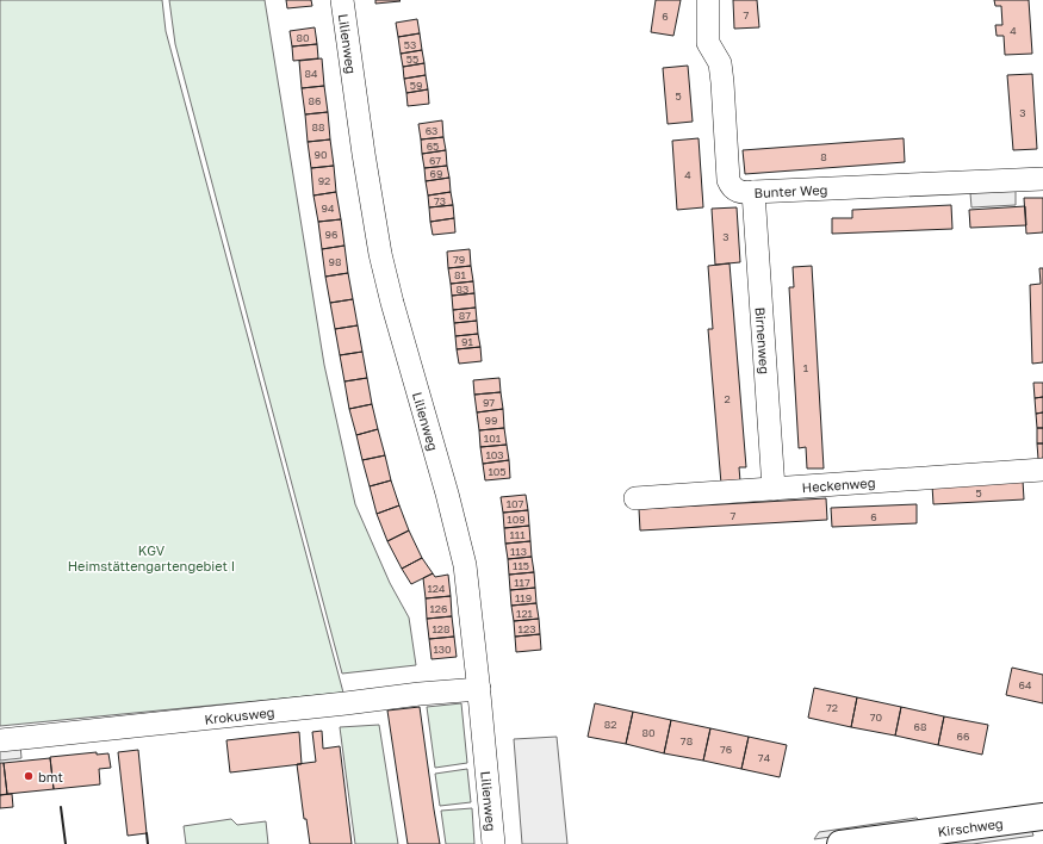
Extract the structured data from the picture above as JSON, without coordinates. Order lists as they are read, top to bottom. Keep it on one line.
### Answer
{"streets":{"main road":["Kirschweg"],"street":["Lilienweg","Bunter Weg","Birnenweg","Heckenweg","Krokusweg"]},"crossings":[["Lilienweg","Krokusweg"],["Bunter Weg","Birnenweg"],["Birnenweg","Heckenweg"]],"parks":["KGV Heimstättengartengebiet I"],"places":["bmt"],"house_numbers":["7","6","4","80","53","55","84","59","5","86","3","88","63","65","90","8","67","69","4","92","73","94","96","3","79","98","81","83","87","91","1","2","97","99","101","103","105","5","107","7","6","109","111","113","115","117","124","119","126","121","128","123","130","64","72","70","82","68","80","66","78","76","74"]}
